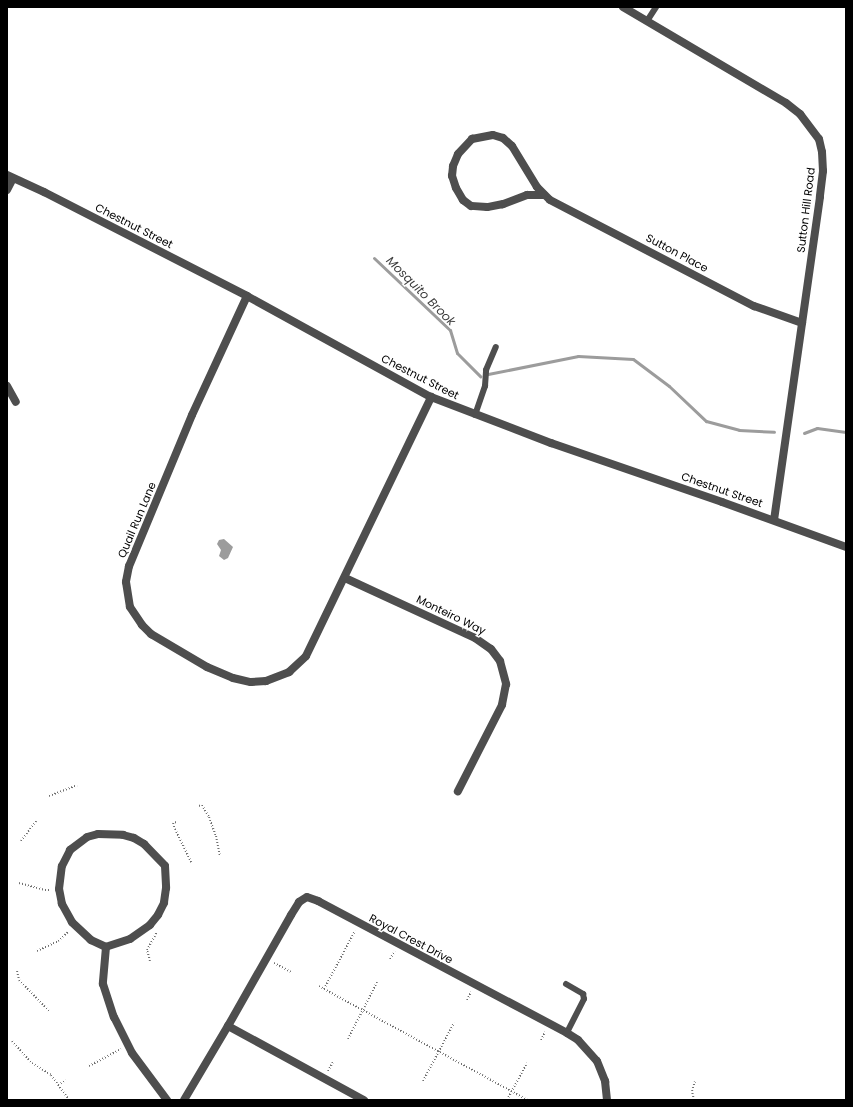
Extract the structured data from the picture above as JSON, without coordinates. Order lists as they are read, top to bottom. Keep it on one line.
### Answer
{"streets":{"street":["Sutton Hill Road","Chestnut Street","Sutton Place","Quail Run Lane","Monteiro Way","Royal Crest Drive"]},"crossings":[["Sutton Hill Road","Chestnut Street"],["Sutton Hill Road","Sutton Place"],["Chestnut Street","Quail Run Lane"],["Quail Run Lane","Monteiro Way"]],"water":["Mosquito Brook"]}
